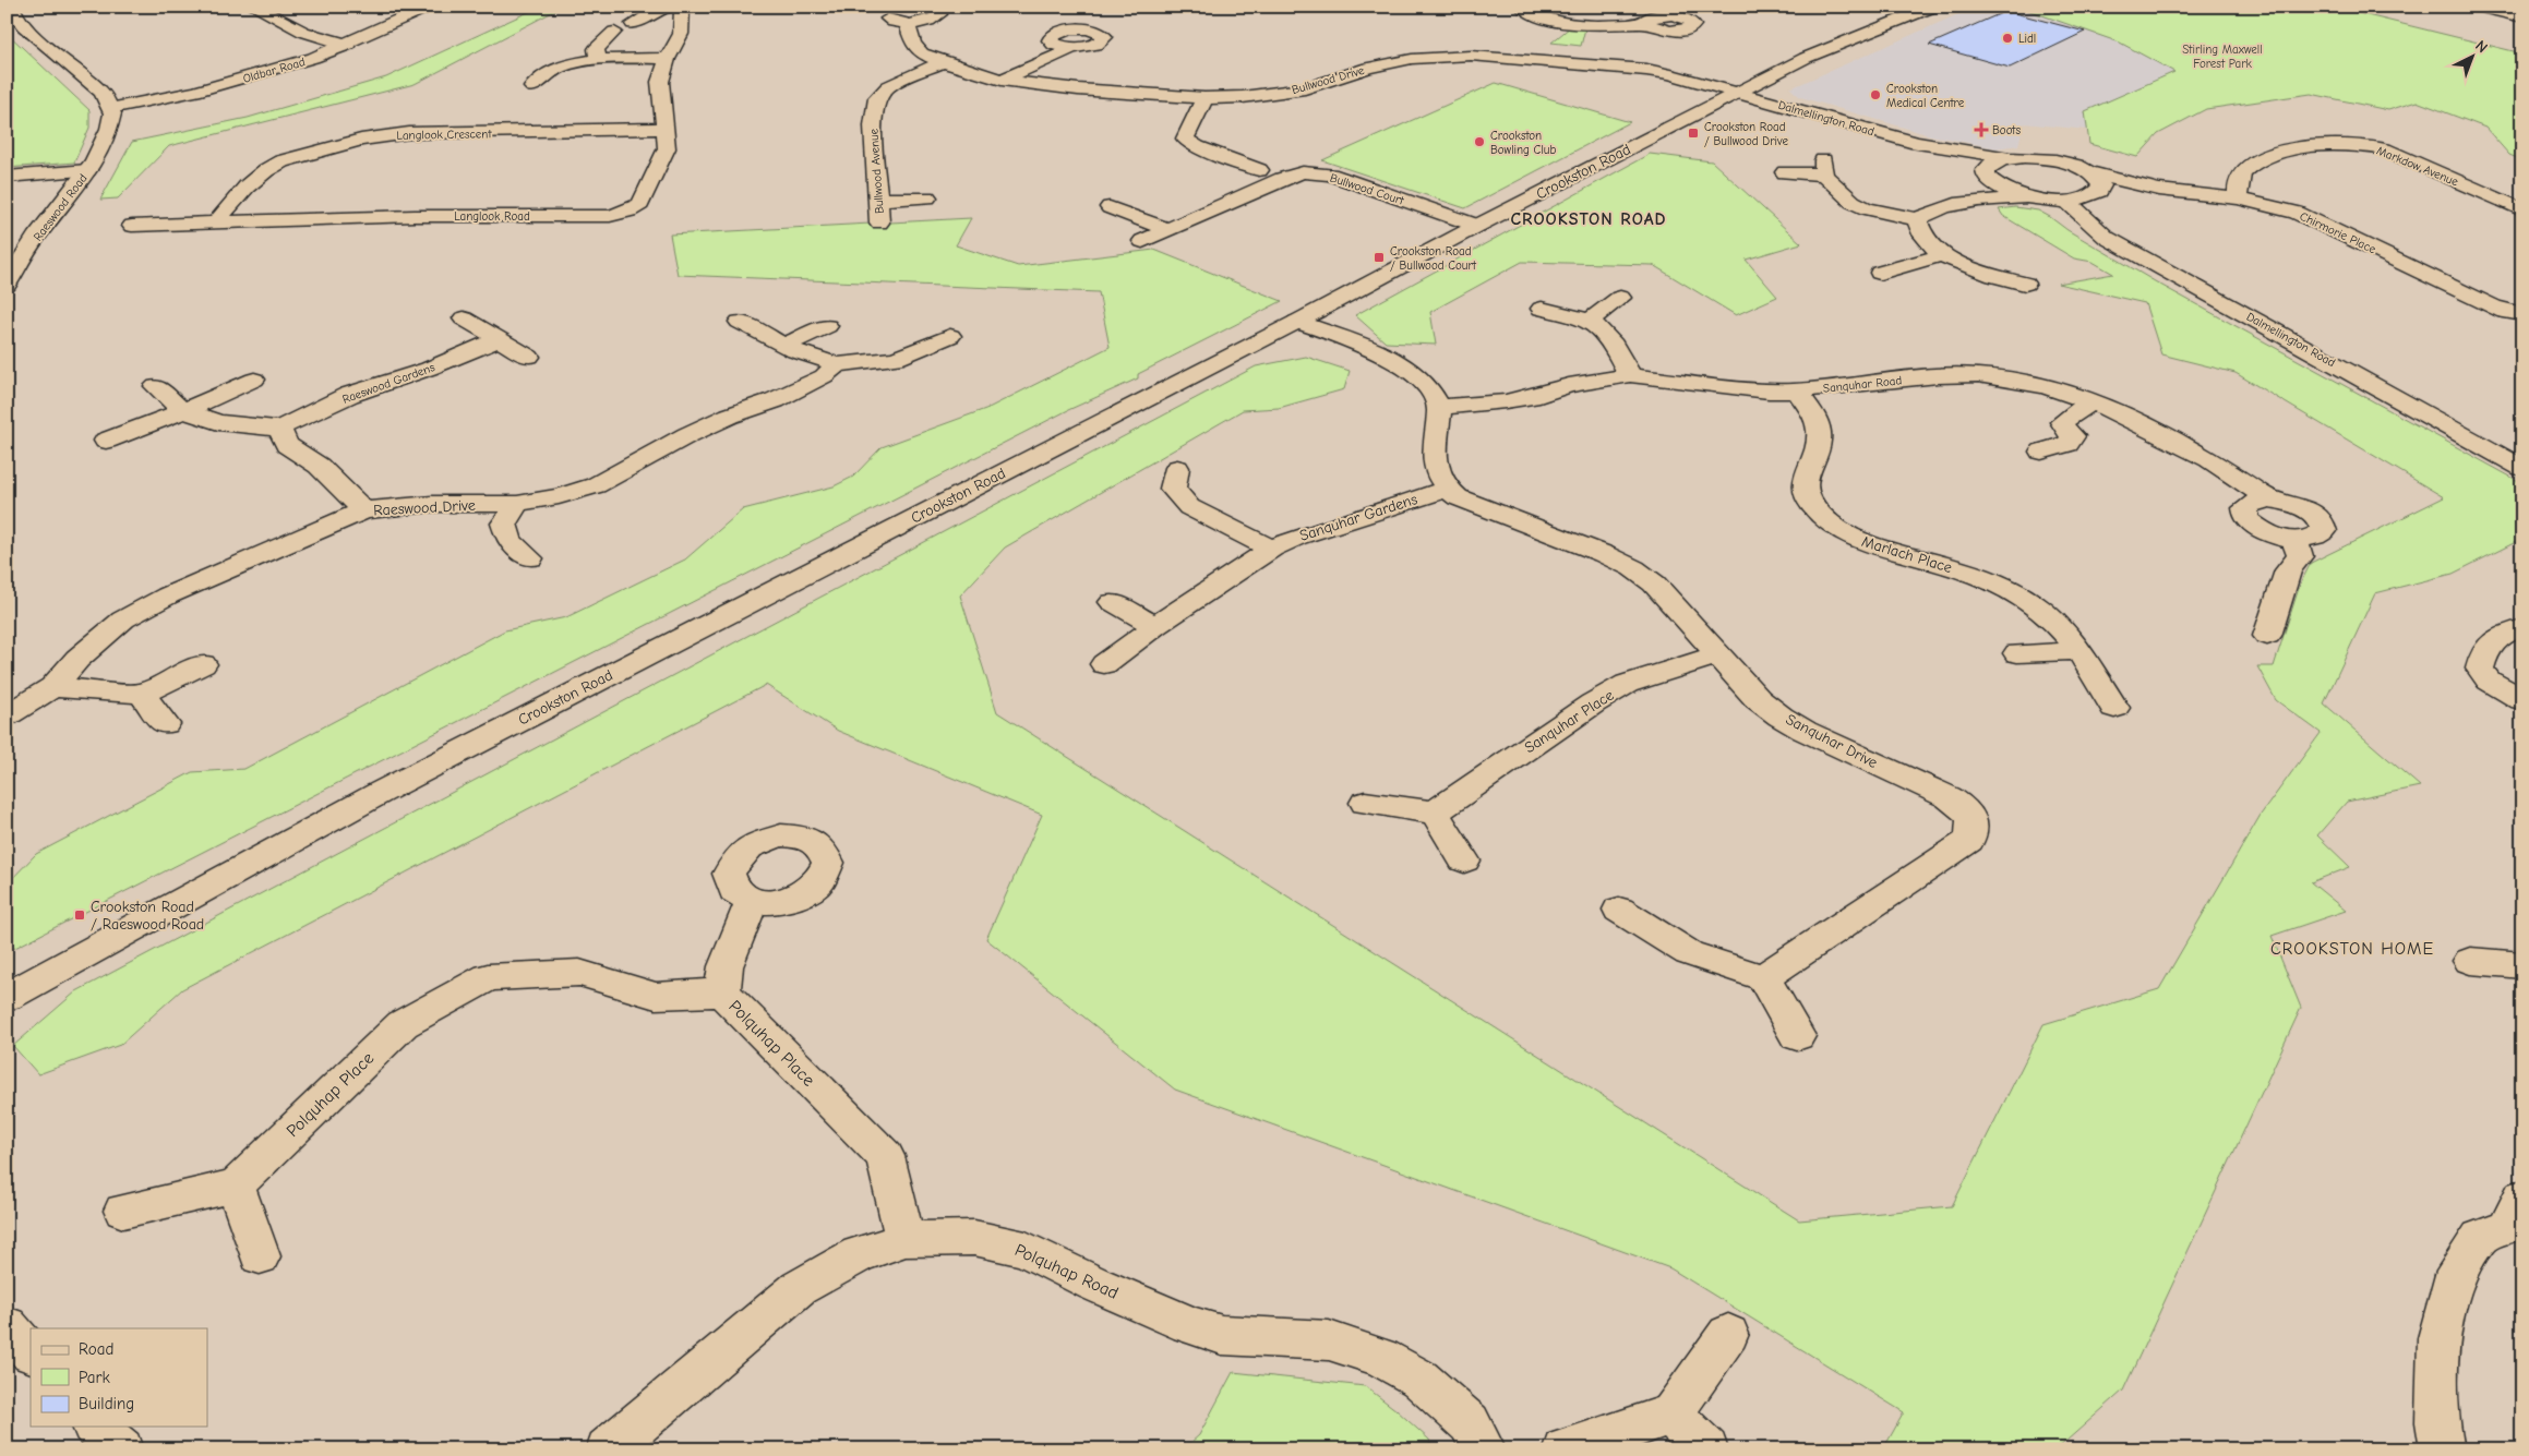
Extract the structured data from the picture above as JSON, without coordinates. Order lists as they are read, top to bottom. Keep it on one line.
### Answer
{"streets":{"street":["Oldbar Road","Bullwood Drive","Dalmellington Road","Langlook Crescent","Markdow Avenue","Bullwood Avenue","Crookston Road","Bullwood Court","Raeswood Road","Langlook Road","Chirmorie Place","Raeswood Gardens","Sanquhar Road","Raeswood Drive","Sanquhar Gardens","Marlach Place","Sanquhar Place","Sanquhar Drive","Polquhap Place","Polquhap Road"]},"crossings":[["Oldbar Road","Raeswood Road"],["Bullwood Drive","Dalmellington Road"],["Bullwood Drive","Bullwood Avenue"],["Bullwood Drive","Crookston Road"],["Dalmellington Road","Crookston Road"],["Dalmellington Road","Chirmorie Place"],["Langlook Crescent","Langlook Road"],["Markdow Avenue","Chirmorie Place"],["Crookston Road","Bullwood Court"],["Sanquhar Road","Marlach Place"],["Sanquhar Gardens","Sanquhar Drive"],["Sanquhar Place","Sanquhar Drive"],["Polquhap Place","Polquhap Road"]],"districts":["CROOKSTON ROAD","CROOKSTON HOME"],"parks":["Stirling Maxwell Forest Park"],"places":{"other":["Lidl","Crookston Medical Centre","Crookston Bowling Club"],"health":["Boots"],"transit":["Crookston Road / Bullwood Drive","Crookston Road / Bullwood Court","Crookston Road / Raeswood Road"]},"legend":["Road","Park","Building"],"north":"top right"}
